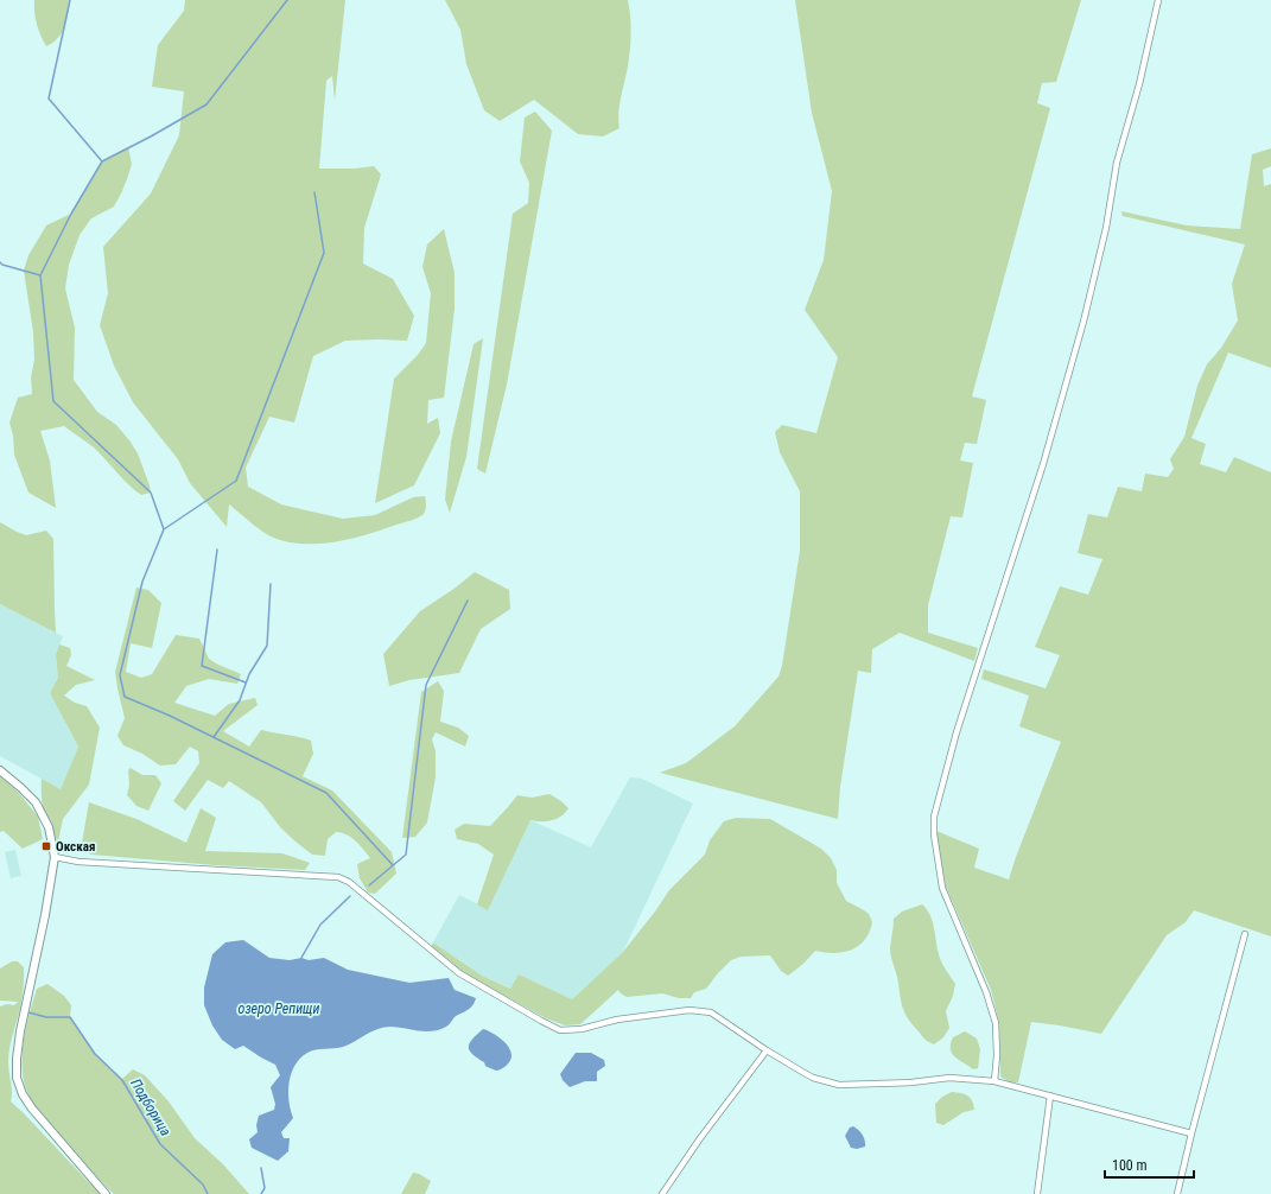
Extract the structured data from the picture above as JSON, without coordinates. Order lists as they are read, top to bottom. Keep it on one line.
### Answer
{"water":["озеро Репищи","Подборица"],"places":{"transit":["Окская"]},"scale_bar":"100 m"}
